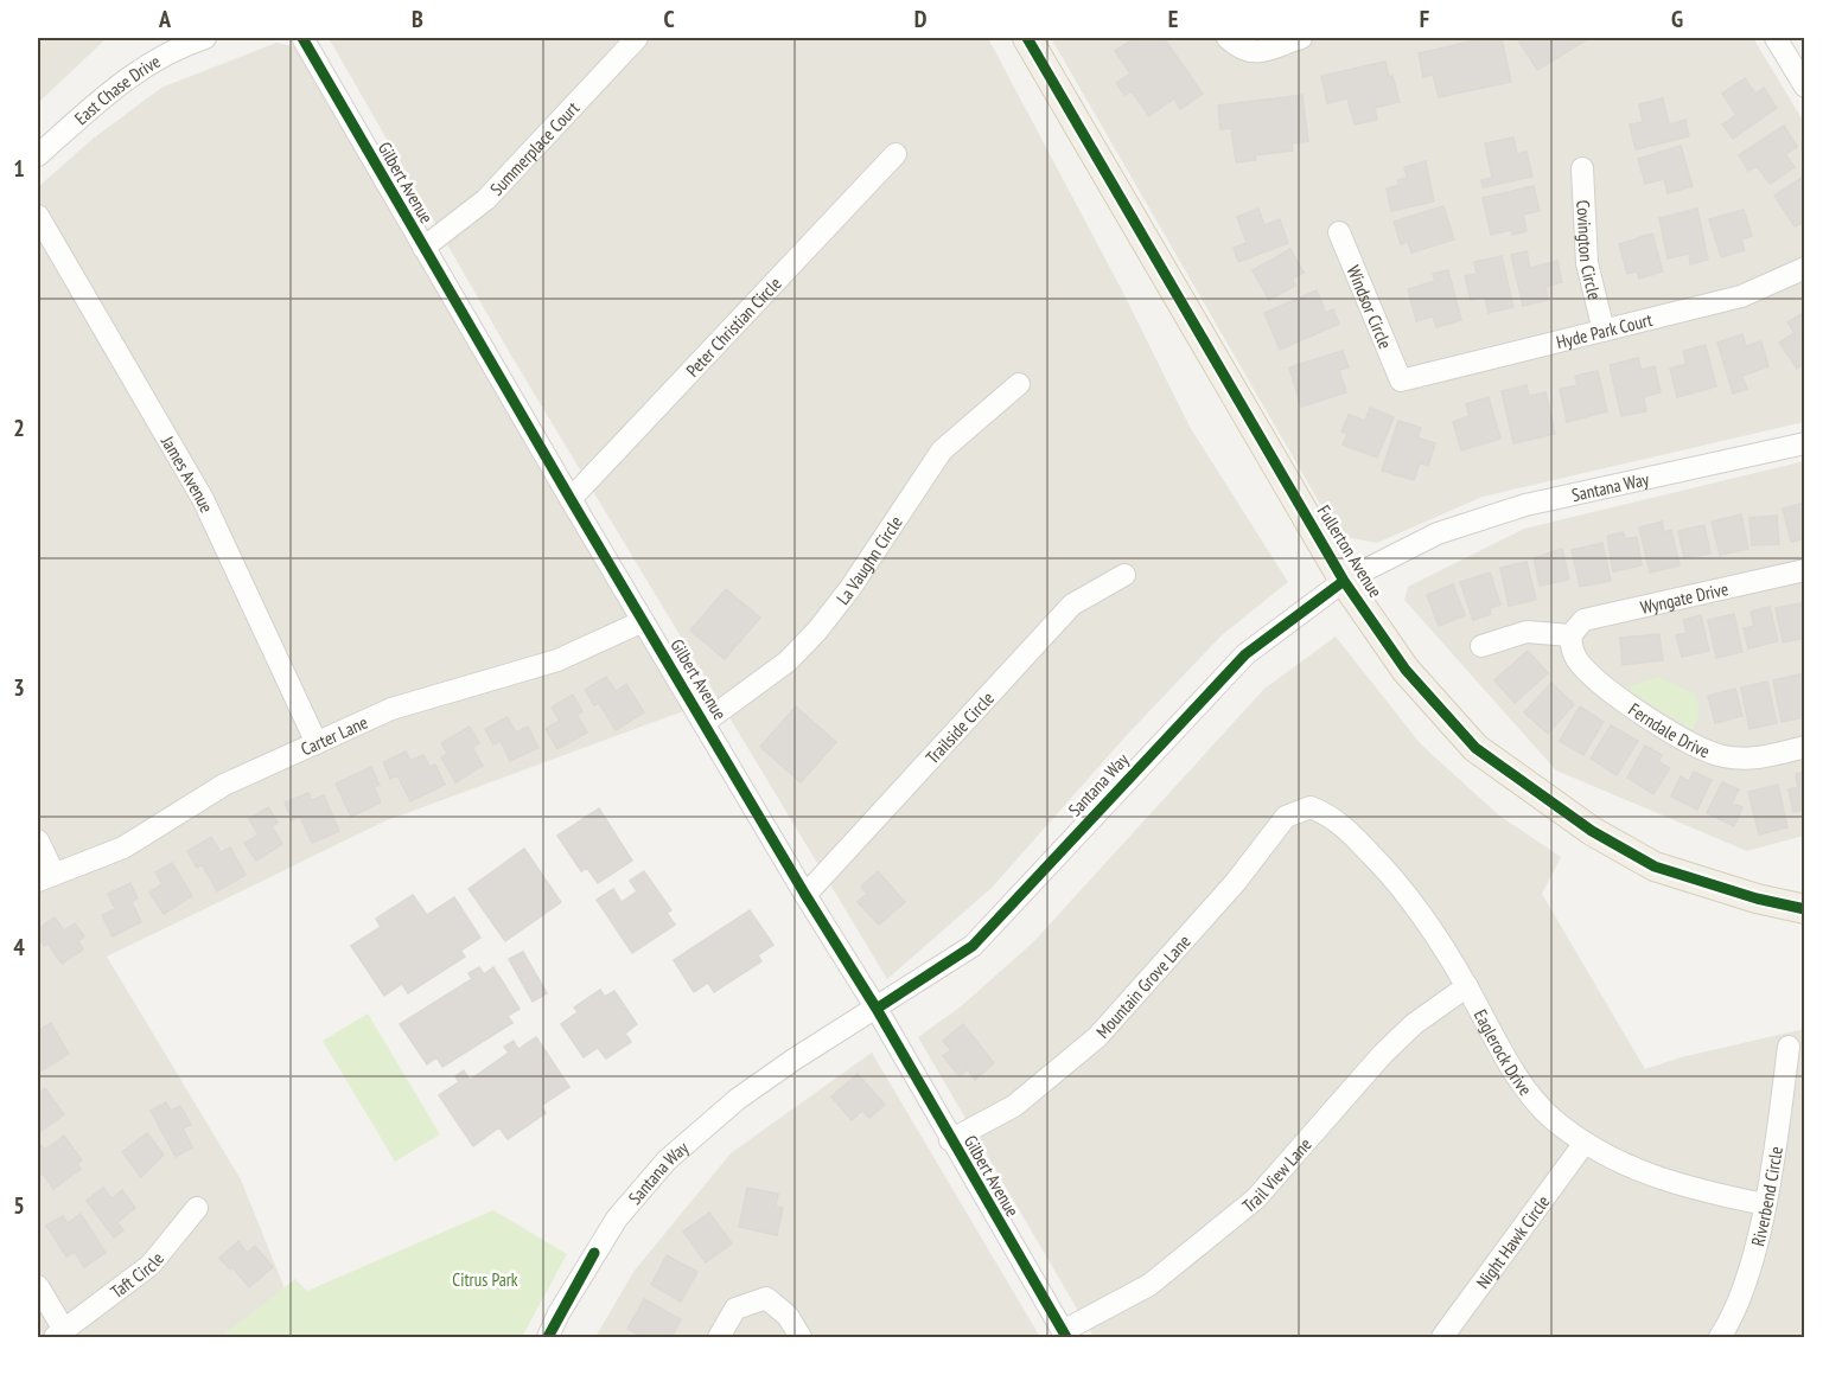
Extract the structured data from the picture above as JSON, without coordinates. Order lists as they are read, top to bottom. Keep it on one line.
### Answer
{"streets":{"main road":["Fullerton Avenue"],"street":["East Chase Drive","Summerplace Court","Gilbert Avenue","Covington Circle","Windsor Circle","Peter Christian Circle","Hyde Park Court","James Avenue","Santana Way","La Vaughn Circle","Wyngate Drive","Trailside Circle","Ferndale Drive","Carter Lane","Mountain Grove Lane","Eaglerock Drive","Trail View Lane","Riverbend Circle","Night Hawk Circle","Taft Circle"]},"crossings":[["Summerplace Court","Gilbert Avenue"],["Gilbert Avenue","Peter Christian Circle"],["Gilbert Avenue","Santana Way"],["Gilbert Avenue","La Vaughn Circle"],["Gilbert Avenue","Trailside Circle"],["Gilbert Avenue","Carter Lane"],["Gilbert Avenue","Mountain Grove Lane"],["Gilbert Avenue","Trail View Lane"],["Covington Circle","Hyde Park Court"],["Windsor Circle","Hyde Park Court"],["James Avenue","Carter Lane"],["Santana Way","Fullerton Avenue"],["Wyngate Drive","Ferndale Drive"],["Mountain Grove Lane","Eaglerock Drive"],["Eaglerock Drive","Trail View Lane"],["Eaglerock Drive","Riverbend Circle"],["Eaglerock Drive","Night Hawk Circle"]],"parks":["Citrus Park"],"grid":{"columns":["A","B","C","D","E","F","G"],"rows":["1","2","3","4","5"]}}
